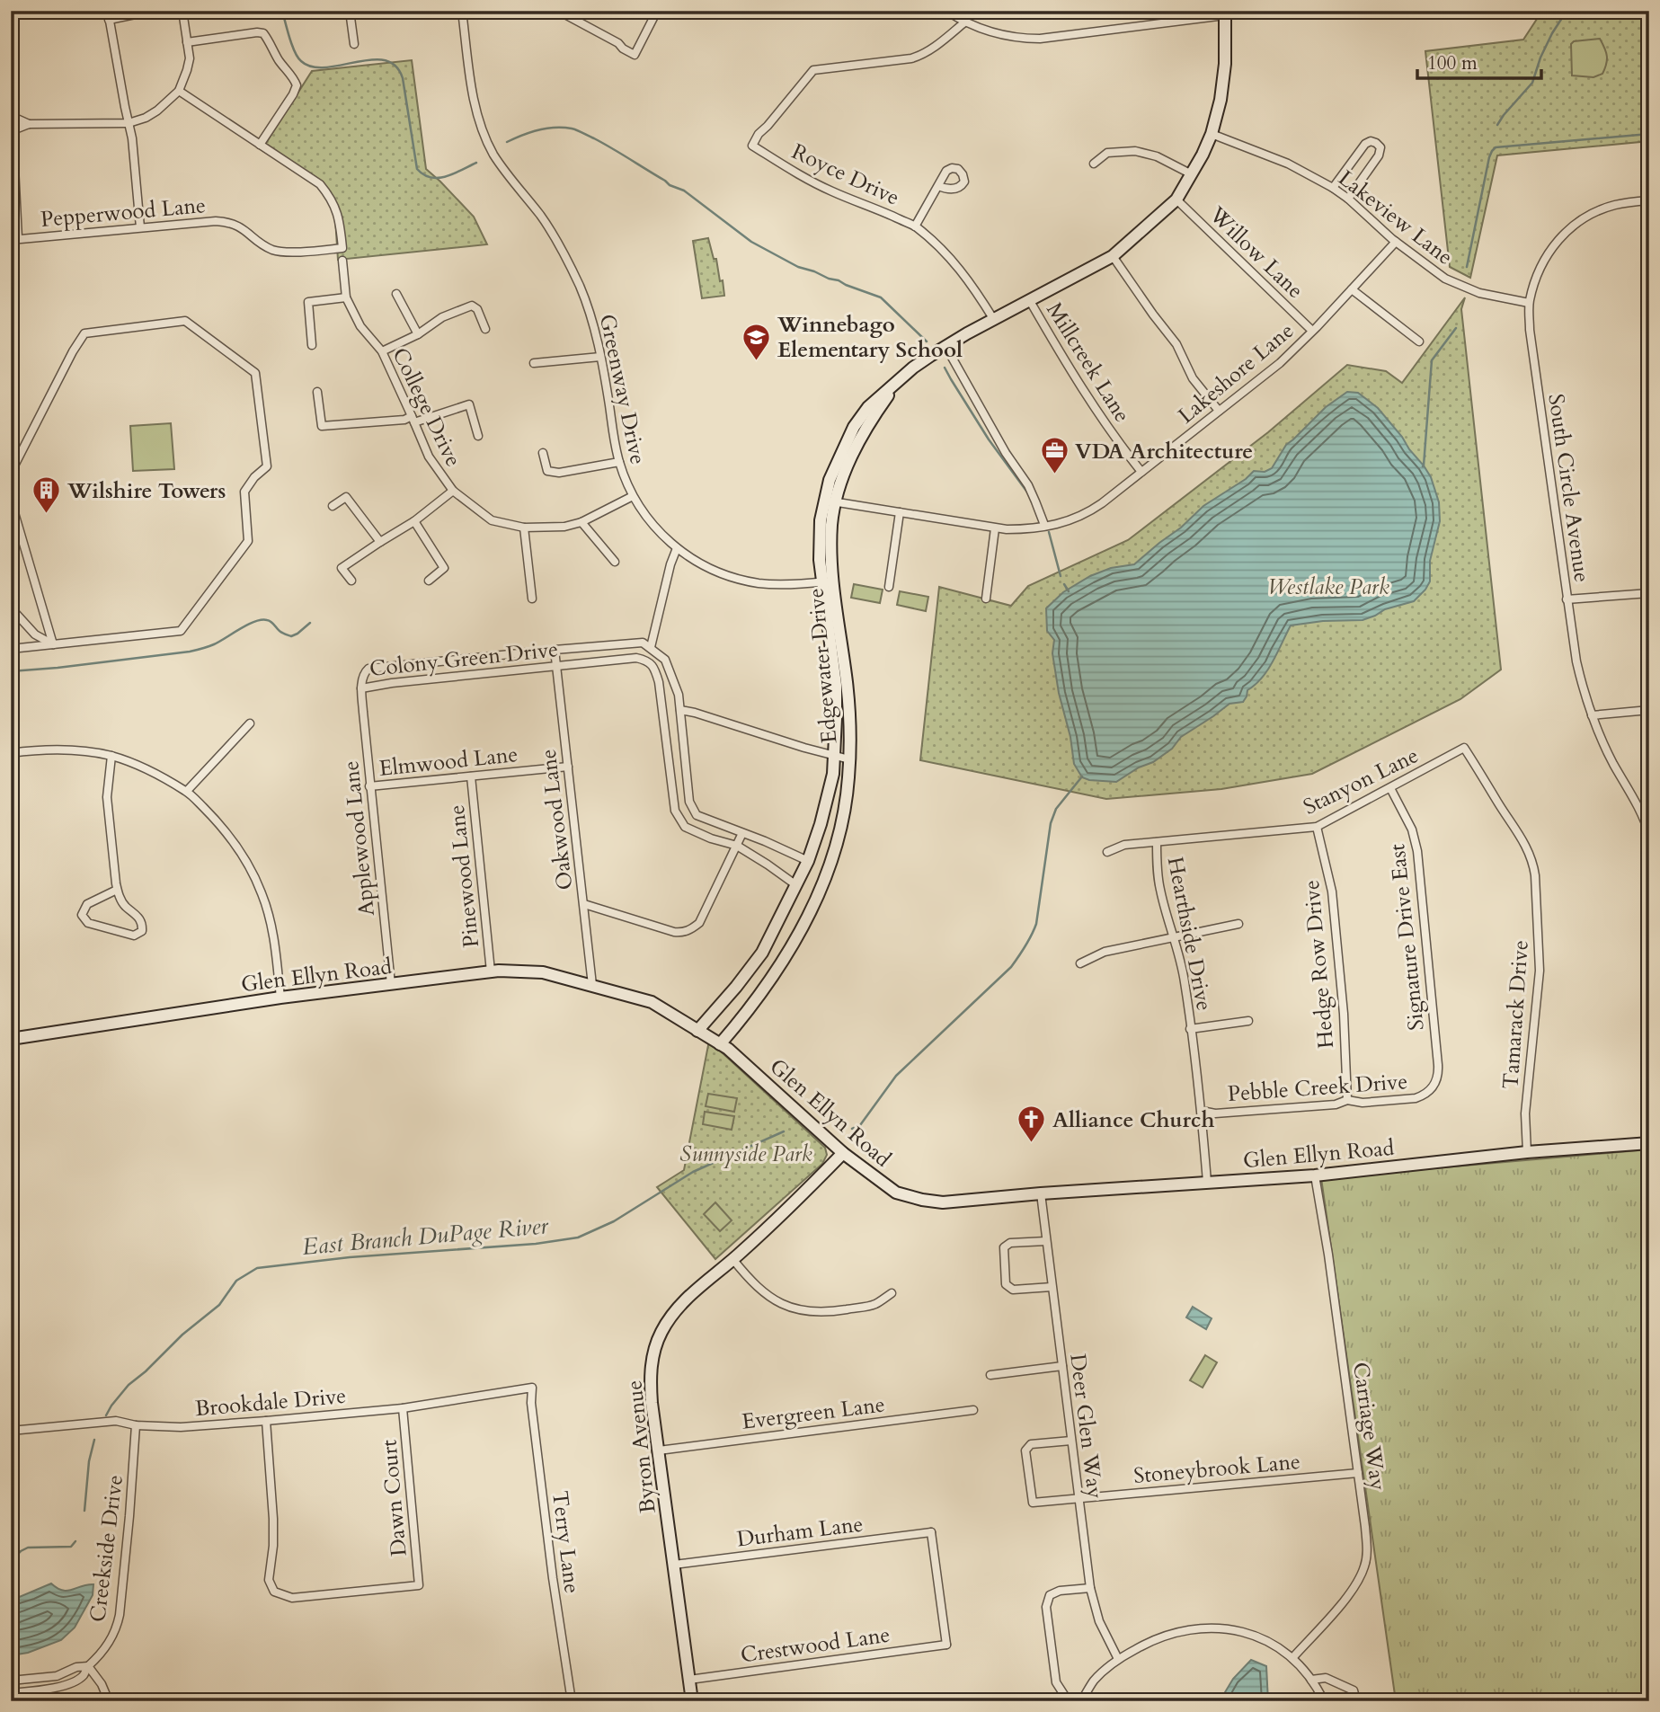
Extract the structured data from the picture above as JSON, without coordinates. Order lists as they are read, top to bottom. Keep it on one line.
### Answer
{"streets":{"street":["Royce Drive","Pepperwood Lane","Lakeview Lane","Willow Lane","Millcreek Lane","Lakeshore Lane","Greenway Drive","College Drive","South Circle Avenue","Colony Green Drive","Edgewater Drive","Elmwood Lane","Stanyon Lane","Oakwood Lane","Applewood Lane","Pinewood Lane","Hearthside Drive","Signature Drive East","Hedge Row Drive","Glen Ellyn Road","Tamarack Drive","Pebble Creek Drive","Brookdale Drive","Evergreen Lane","Deer Glen Way","Carriage Way","Byron Avenue","Stoneybrook Lane","Dawn Court","Durham Lane","Terry Lane","Creekside Drive","Crestwood Lane"]},"crossings":[["Royce Drive","Edgewater Drive"],["Lakeview Lane","Lakeshore Lane"],["Lakeview Lane","South Circle Avenue"],["Lakeview Lane","Edgewater Drive"],["Willow Lane","Lakeshore Lane"],["Willow Lane","Edgewater Drive"],["Millcreek Lane","Lakeshore Lane"],["Millcreek Lane","Edgewater Drive"],["Lakeshore Lane","Edgewater Drive"],["Greenway Drive","College Drive"],["Greenway Drive","Edgewater Drive"],["Colony Green Drive","Edgewater Drive"],["Colony Green Drive","Oakwood Lane"],["Colony Green Drive","Applewood Lane"],["Edgewater Drive","Glen Ellyn Road"],["Elmwood Lane","Oakwood Lane"],["Elmwood Lane","Applewood Lane"],["Elmwood Lane","Pinewood Lane"],["Stanyon Lane","Hearthside Drive"],["Stanyon Lane","Signature Drive East"],["Stanyon Lane","Hedge Row Drive"],["Stanyon Lane","Tamarack Drive"],["Oakwood Lane","Glen Ellyn Road"],["Applewood Lane","Glen Ellyn Road"],["Pinewood Lane","Glen Ellyn Road"],["Hearthside Drive","Glen Ellyn Road"],["Hearthside Drive","Pebble Creek Drive"],["Signature Drive East","Pebble Creek Drive"],["Hedge Row Drive","Pebble Creek Drive"],["Glen Ellyn Road","Tamarack Drive"],["Glen Ellyn Road","Deer Glen Way"],["Glen Ellyn Road","Carriage Way"],["Glen Ellyn Road","Byron Avenue"],["Brookdale Drive","Dawn Court"],["Brookdale Drive","Terry Lane"],["Brookdale Drive","Creekside Drive"],["Evergreen Lane","Byron Avenue"],["Deer Glen Way","Stoneybrook Lane"],["Carriage Way","Stoneybrook Lane"],["Byron Avenue","Durham Lane"],["Byron Avenue","Crestwood Lane"],["Durham Lane","Crestwood Lane"]],"water":["East Branch DuPage River"],"parks":["Westlake Park","Sunnyside Park"],"places":{"school or university":["Winnebago Elementary School"],"office":["VDA Architecture"],"building":["Wilshire Towers"],"church":["Alliance Church"]},"scale_bar":"100 m"}
